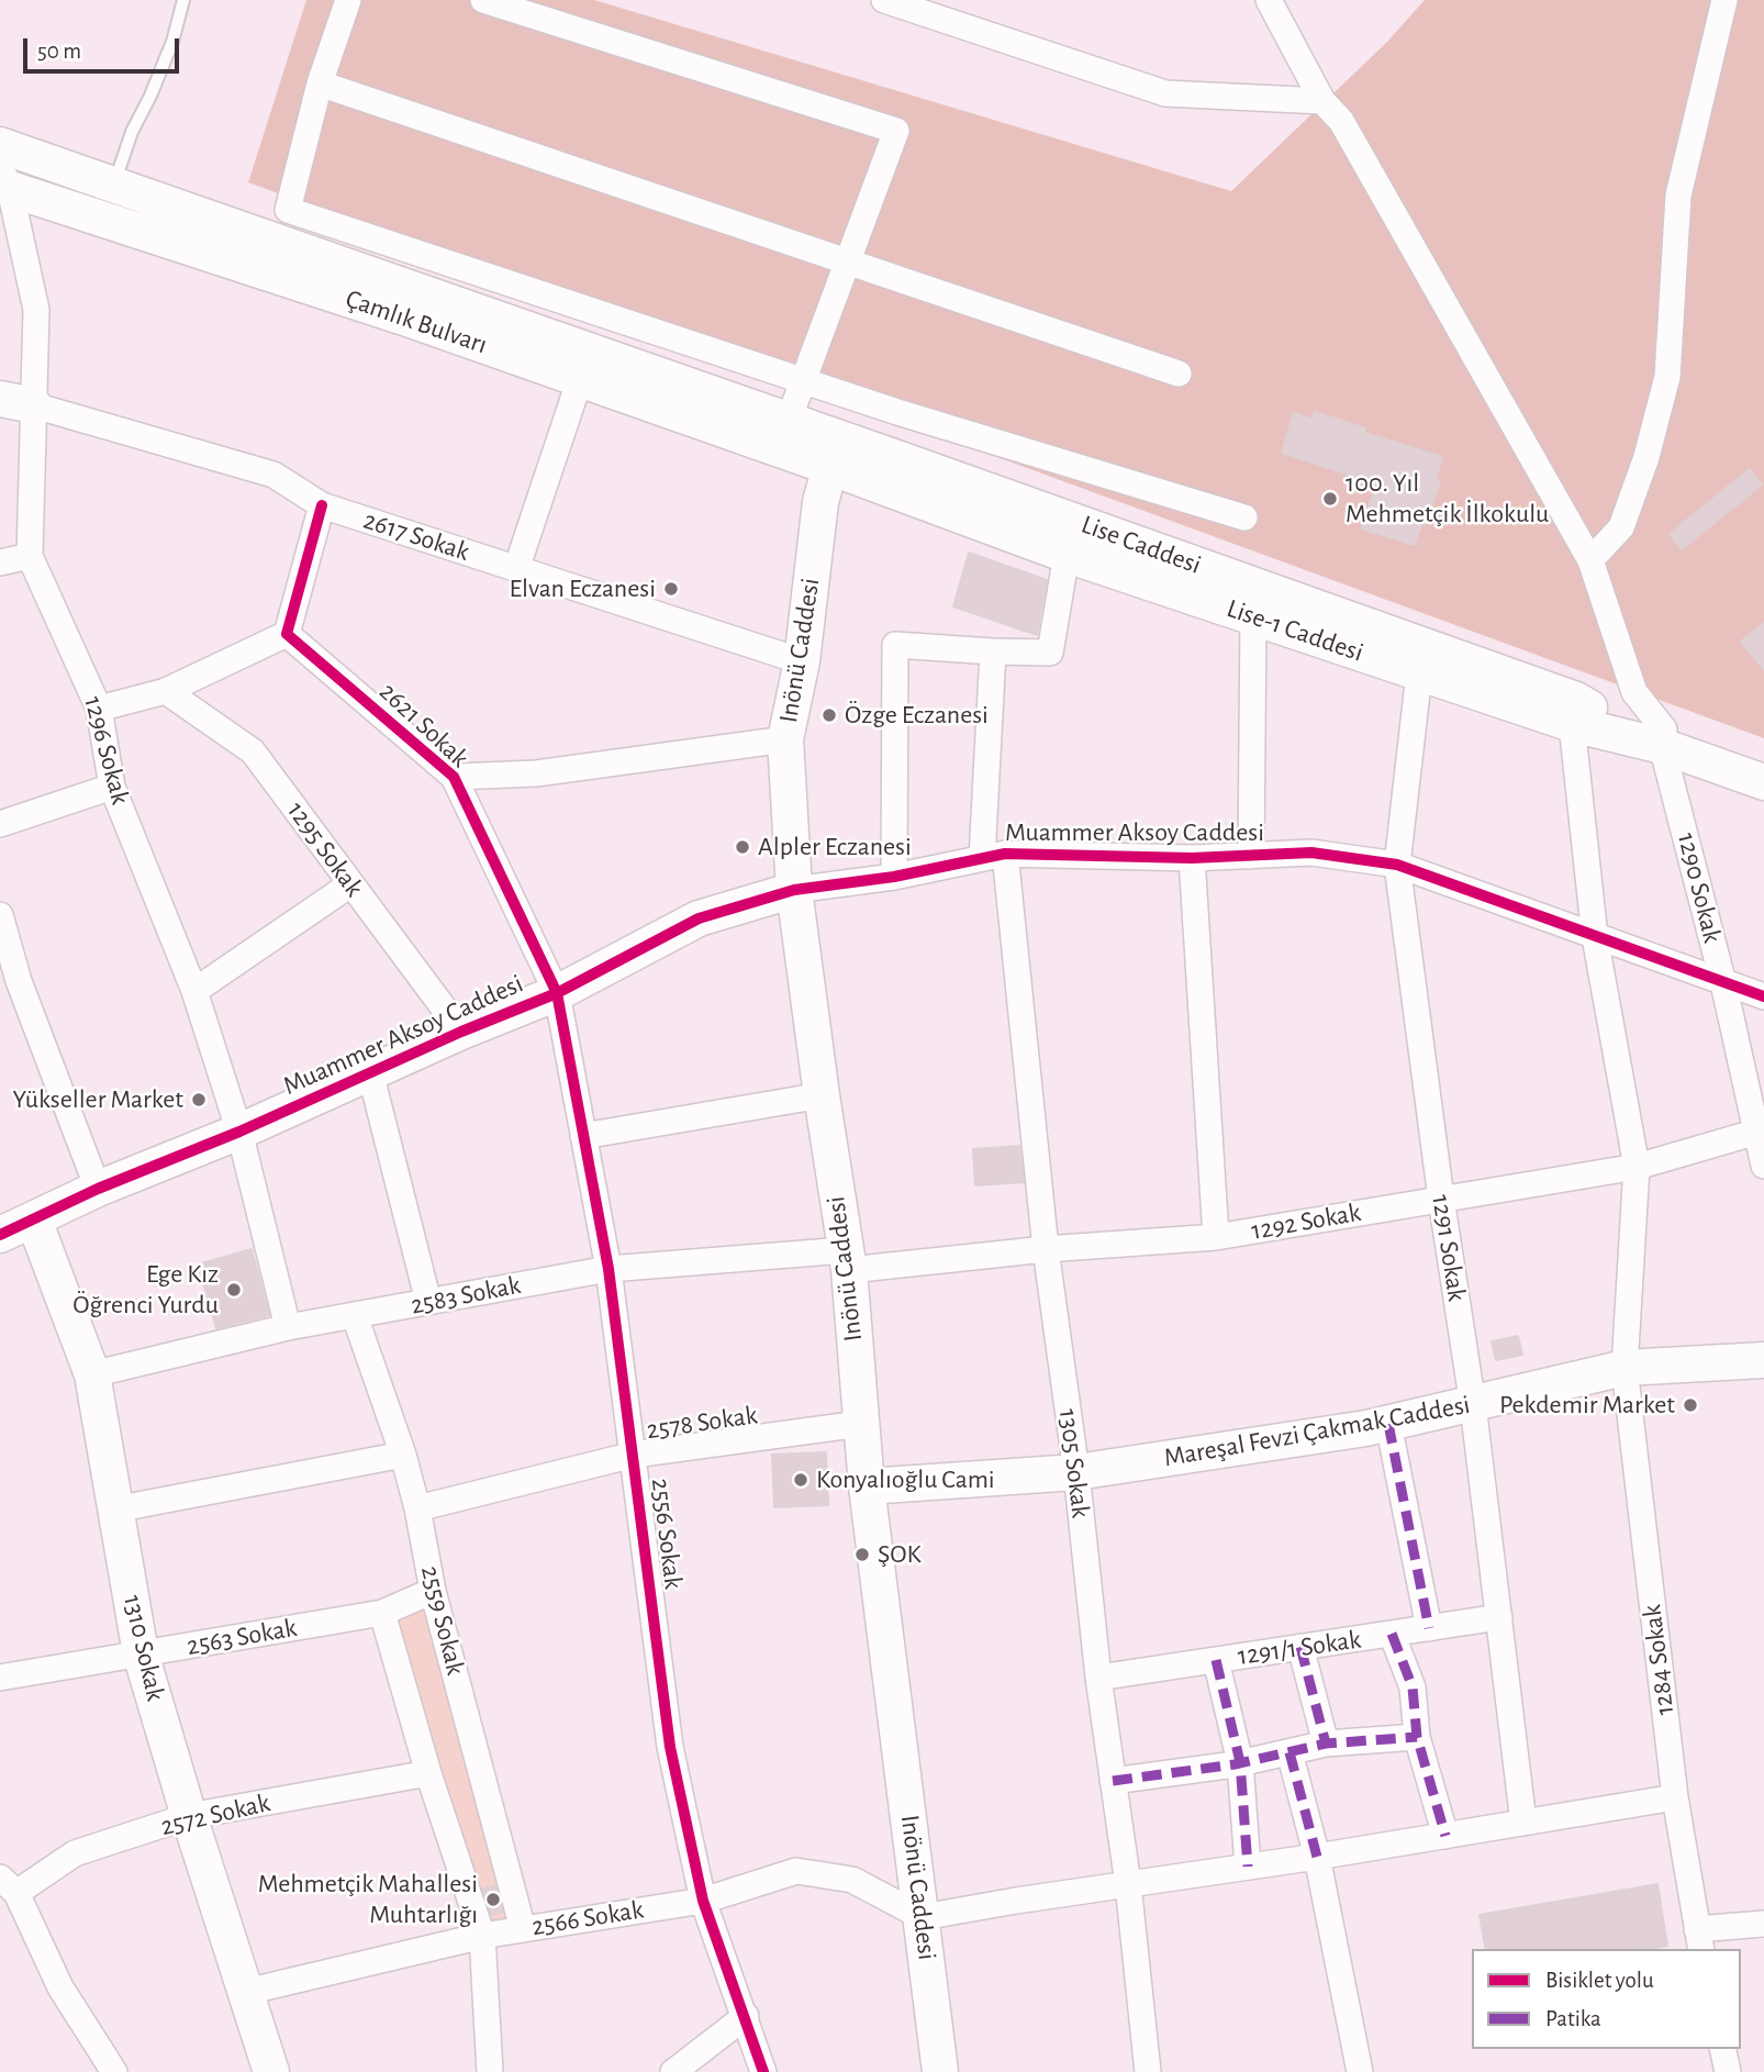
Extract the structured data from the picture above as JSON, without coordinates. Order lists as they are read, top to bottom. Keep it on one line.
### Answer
{"streets":{"street":["Çamlık Bulvarı","2617 Sokak","Lise Caddesi","Lise-1 Caddesi","Inönü Caddesi","2621 Sokak","1296 Sokak","Muammer Aksoy Caddesi","1295 Sokak","1290 Sokak","1292 Sokak","1291 Sokak","2583 Sokak","2578 Sokak","Mareşal Fevzi Çakmak Caddesi","1305 Sokak","2556 Sokak","2559 Sokak","2563 Sokak","1310 Sokak","1291/1 Sokak","1284 Sokak","2572 Sokak","2566 Sokak"]},"crossings":[["Çamlık Bulvarı","Lise Caddesi"],["Çamlık Bulvarı","Lise-1 Caddesi"],["Çamlık Bulvarı","Inönü Caddesi"],["Çamlık Bulvarı","1296 Sokak"],["2617 Sokak","Inönü Caddesi"],["2617 Sokak","1296 Sokak"],["Lise Caddesi","Lise-1 Caddesi"],["Lise Caddesi","Inönü Caddesi"],["Lise Caddesi","1290 Sokak"],["Lise-1 Caddesi","Inönü Caddesi"],["Lise-1 Caddesi","1290 Sokak"],["Lise-1 Caddesi","1291 Sokak"],["Lise-1 Caddesi","1284 Sokak"],["Inönü Caddesi","Muammer Aksoy Caddesi"],["Inönü Caddesi","1292 Sokak"],["Inönü Caddesi","2583 Sokak"],["Inönü Caddesi","2578 Sokak"],["Inönü Caddesi","Mareşal Fevzi Çakmak Caddesi"],["Inönü Caddesi","2566 Sokak"],["2621 Sokak","Muammer Aksoy Caddesi"],["2621 Sokak","2556 Sokak"],["1296 Sokak","Muammer Aksoy Caddesi"],["1296 Sokak","2583 Sokak"],["Muammer Aksoy Caddesi","1295 Sokak"],["Muammer Aksoy Caddesi","1290 Sokak"],["Muammer Aksoy Caddesi","1291 Sokak"],["Muammer Aksoy Caddesi","1305 Sokak"],["Muammer Aksoy Caddesi","2556 Sokak"],["Muammer Aksoy Caddesi","1310 Sokak"],["Muammer Aksoy Caddesi","1284 Sokak"],["1290 Sokak","1292 Sokak"],["1292 Sokak","1291 Sokak"],["1292 Sokak","2583 Sokak"],["1292 Sokak","1305 Sokak"],["1292 Sokak","1284 Sokak"],["1291 Sokak","Mareşal Fevzi Çakmak Caddesi"],["1291 Sokak","1291/1 Sokak"],["2583 Sokak","2556 Sokak"],["2583 Sokak","2559 Sokak"],["2583 Sokak","1310 Sokak"],["2578 Sokak","2556 Sokak"],["2578 Sokak","2559 Sokak"],["Mareşal Fevzi Çakmak Caddesi","1305 Sokak"],["Mareşal Fevzi Çakmak Caddesi","1284 Sokak"],["1305 Sokak","1291/1 Sokak"],["2556 Sokak","2566 Sokak"],["2559 Sokak","2563 Sokak"],["2559 Sokak","2572 Sokak"],["2559 Sokak","2566 Sokak"],["2563 Sokak","1310 Sokak"],["1310 Sokak","2572 Sokak"],["1310 Sokak","2566 Sokak"]],"places":["100. Yıl Mehmetçik İlkokulu","Elvan Eczanesi","Özge Eczanesi","Alpler Eczanesi","Yükseller Market","Ege Kız Öğrenci Yurdu","Pekdemir Market","Konyalıoğlu Cami","ŞOK","Mehmetçik Mahallesi Muhtarlığı"],"legend":["Bisiklet yolu","Patika"],"scale_bar":"50 m"}
